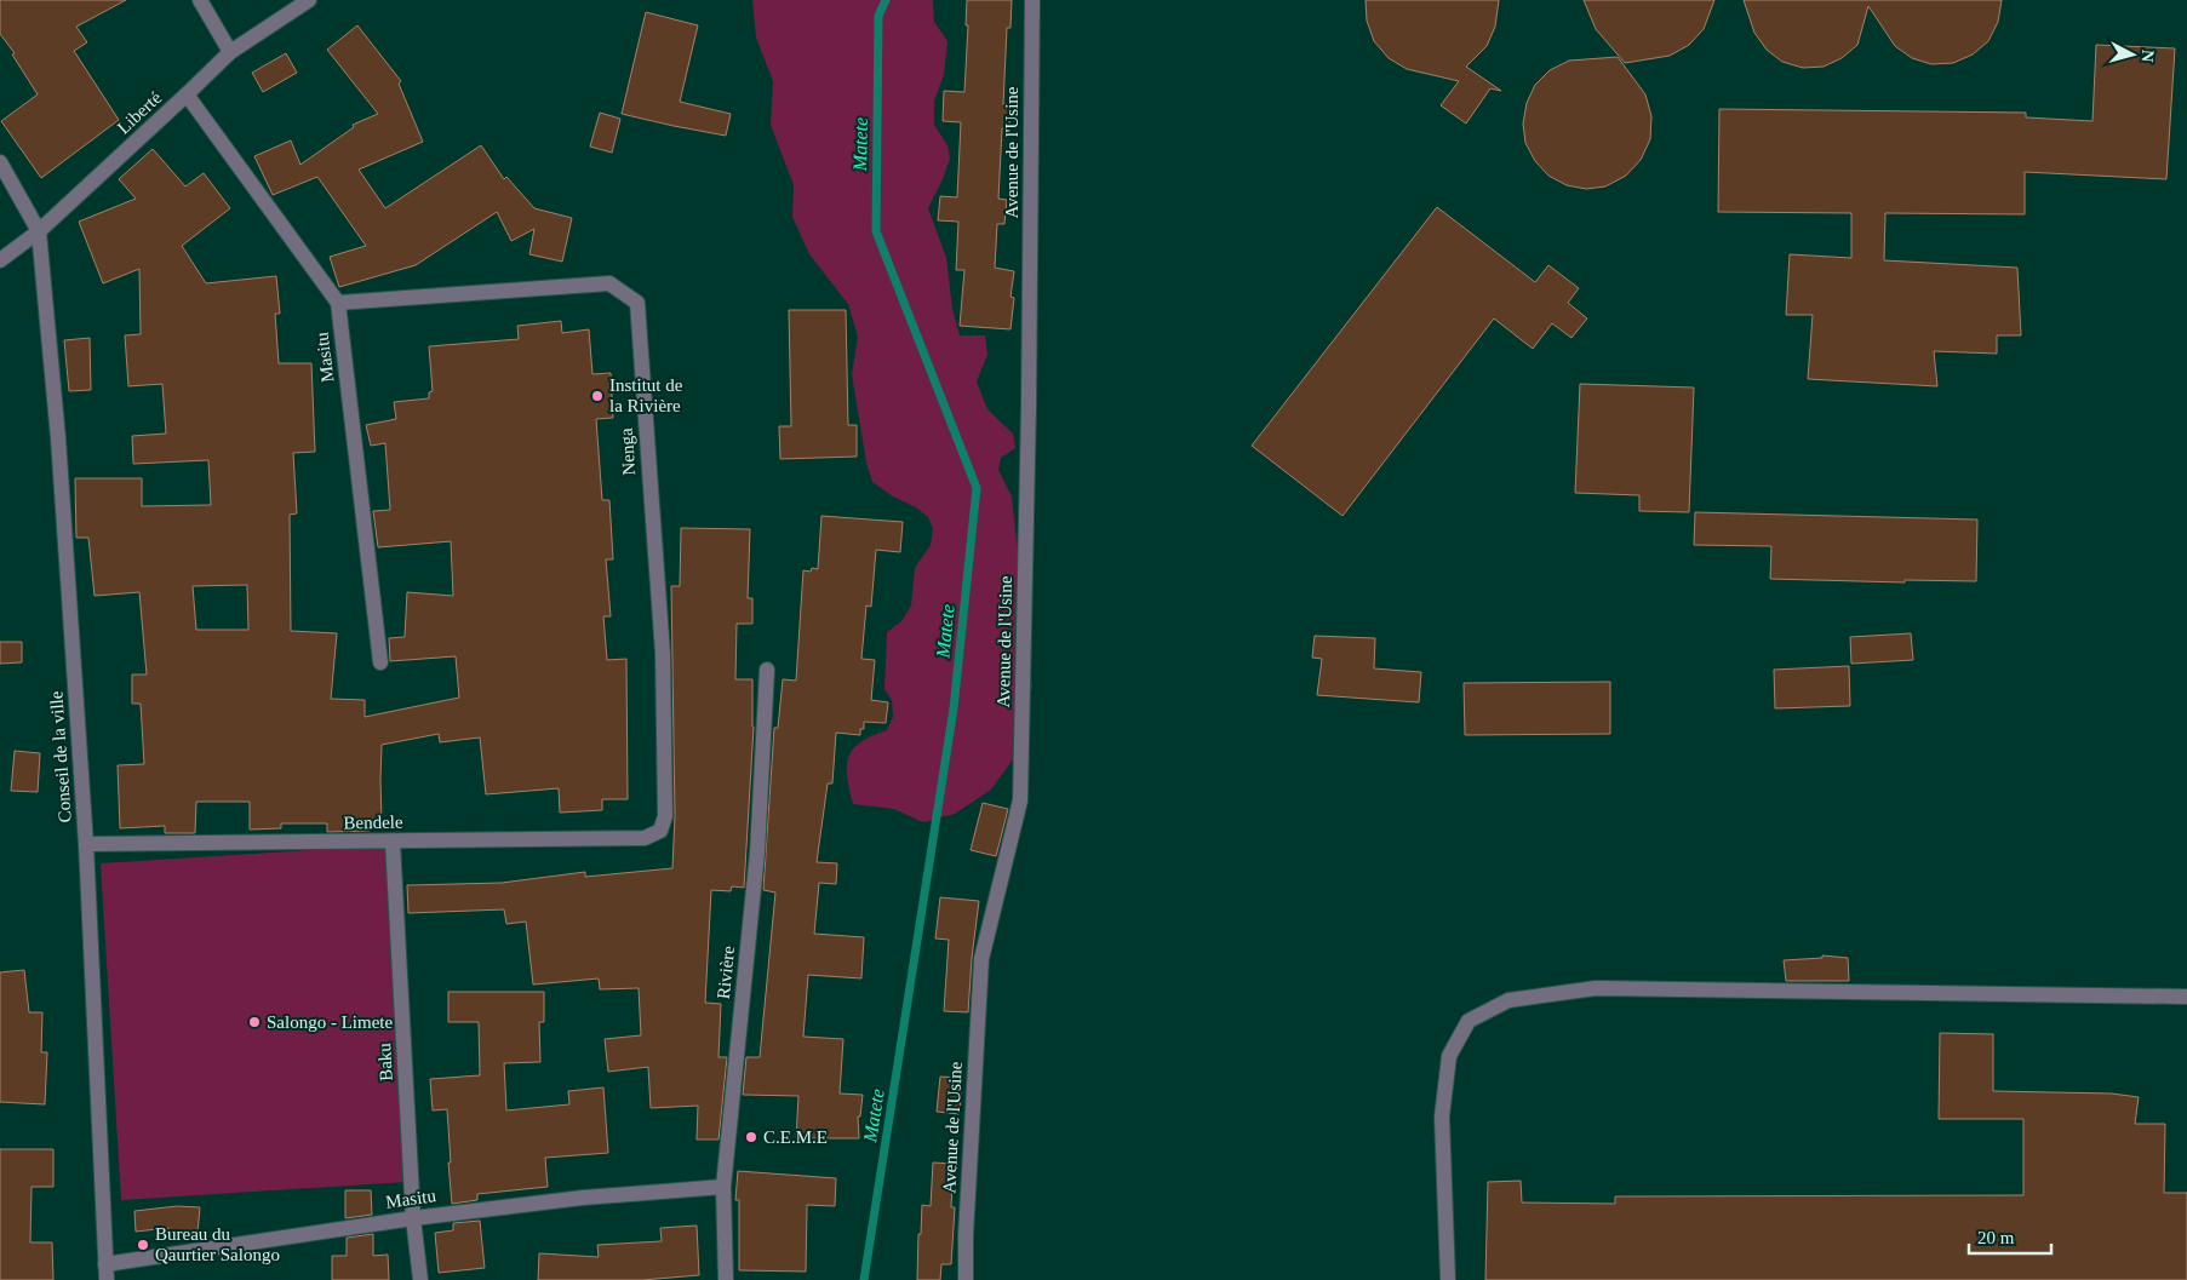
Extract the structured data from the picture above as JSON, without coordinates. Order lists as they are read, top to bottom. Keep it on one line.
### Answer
{"streets":{"street":["Liberté","Avenue de l'Usine","Masitu","Nenga","Conseil de la ville","Bendele","Rivière","Baku"]},"crossings":[["Liberté","Masitu"],["Liberté","Conseil de la ville"],["Masitu","Nenga"],["Masitu","Conseil de la ville"],["Masitu","Rivière"],["Masitu","Baku"],["Nenga","Bendele"],["Conseil de la ville","Bendele"],["Bendele","Baku"]],"water":["Matete"],"places":["Institut de la Rivière","Salongo - Limete","C.E.M.E","Bureau du Qaurtier Salongo"],"scale_bar":"20 m","north":"right"}
